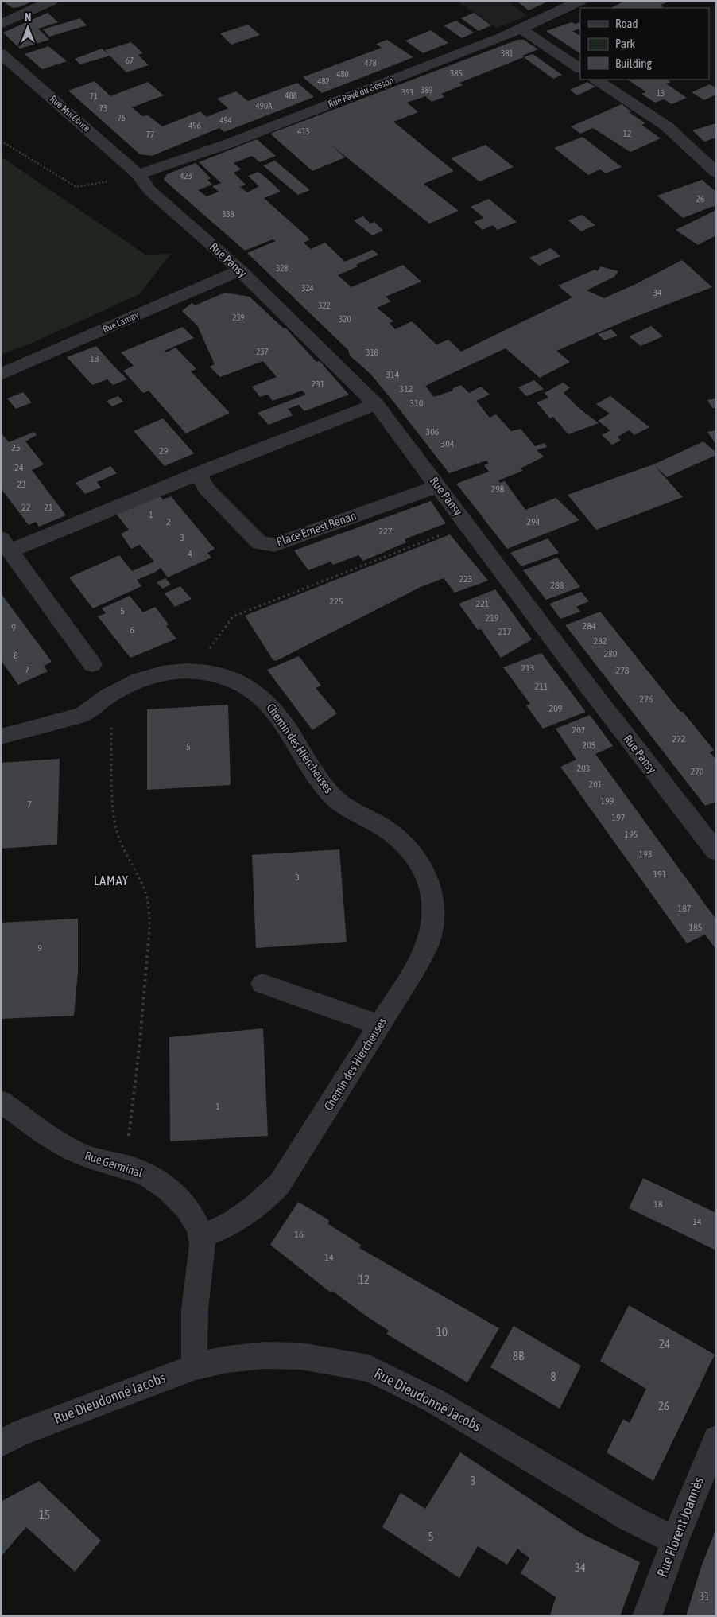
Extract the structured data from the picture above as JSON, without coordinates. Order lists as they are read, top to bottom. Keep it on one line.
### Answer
{"streets":{"street":["Rue Pavé du Gosson","Rue Murébure","Rue Pansy","Rue Lamay","Place Ernest Renan","Chemin des Hiercheuses","Rue Germinal","Rue Dieudonné Jacobs","Rue Florent Joannès"]},"crossings":[["Rue Pavé du Gosson","Rue Murébure"],["Rue Pavé du Gosson","Rue Pansy"],["Rue Murébure","Rue Pansy"],["Rue Pansy","Rue Lamay"],["Rue Pansy","Place Ernest Renan"],["Chemin des Hiercheuses","Rue Germinal"],["Rue Germinal","Rue Dieudonné Jacobs"],["Rue Dieudonné Jacobs","Rue Florent Joannès"]],"districts":["LAMAY"],"house_numbers":["381","67","478","385","480","482","389","391","13","488","71","490A","73","75","494","496","413","12","77","423","26","338","328","324","34","322","239","320","237","318","13","314","231","312","310","306","304","25","29","24","23","298","22","21","1","2","294","227","3","4","223","288","225","221","5","219","284","9","6","217","282","280","8","213","7","278","211","276","209","207","272","205","5","203","270","201","199","7","197","195","193","191","3","187","185","9","1","18","14","16","14","12","10","24","8B","8","26","3","15","5","34","31"],"legend":["Road","Park","Building"],"north":"top"}
